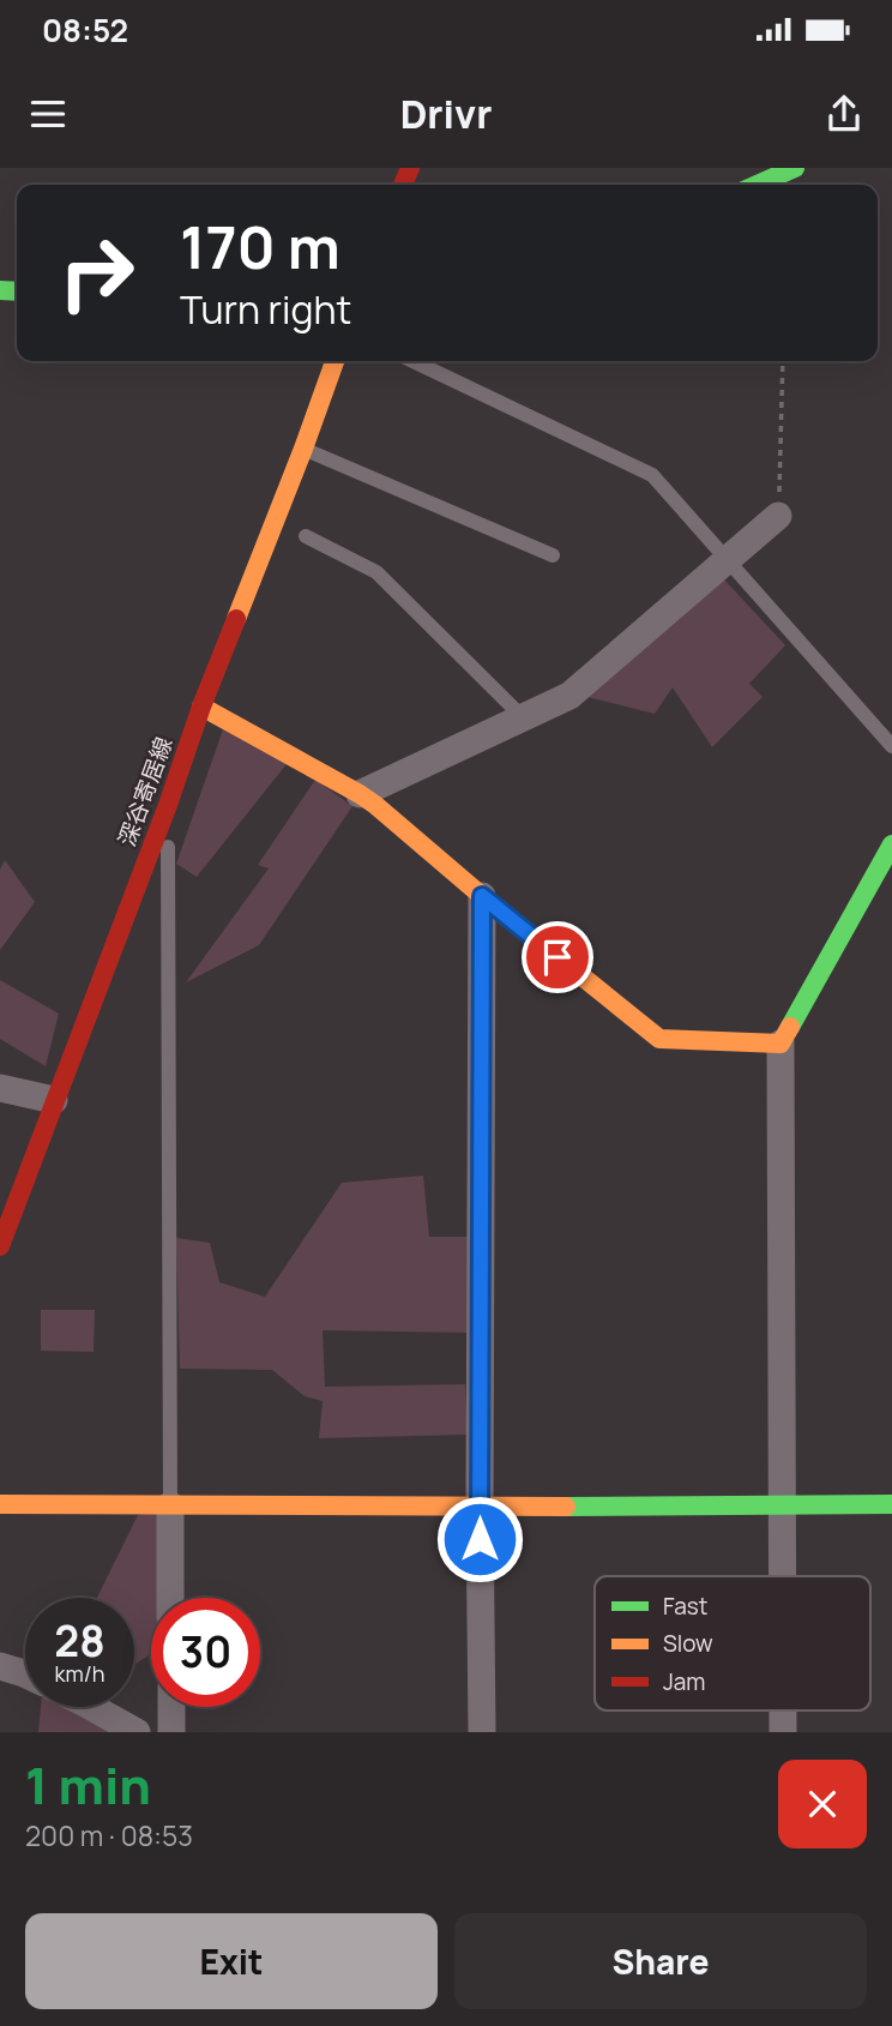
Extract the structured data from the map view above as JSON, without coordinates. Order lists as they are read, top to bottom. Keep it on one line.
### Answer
{"streets":{"street":["深谷寄居線"]},"legend":["Fast","Slow","Jam"],"page":{"status":"08:52","header":"Drivr","turn":["170 m","Turn right"],"speed":"28 km/h","limit":"30","heading":["1 min","200 m · 08:53"],"buttons":["Exit","Share"]}}
